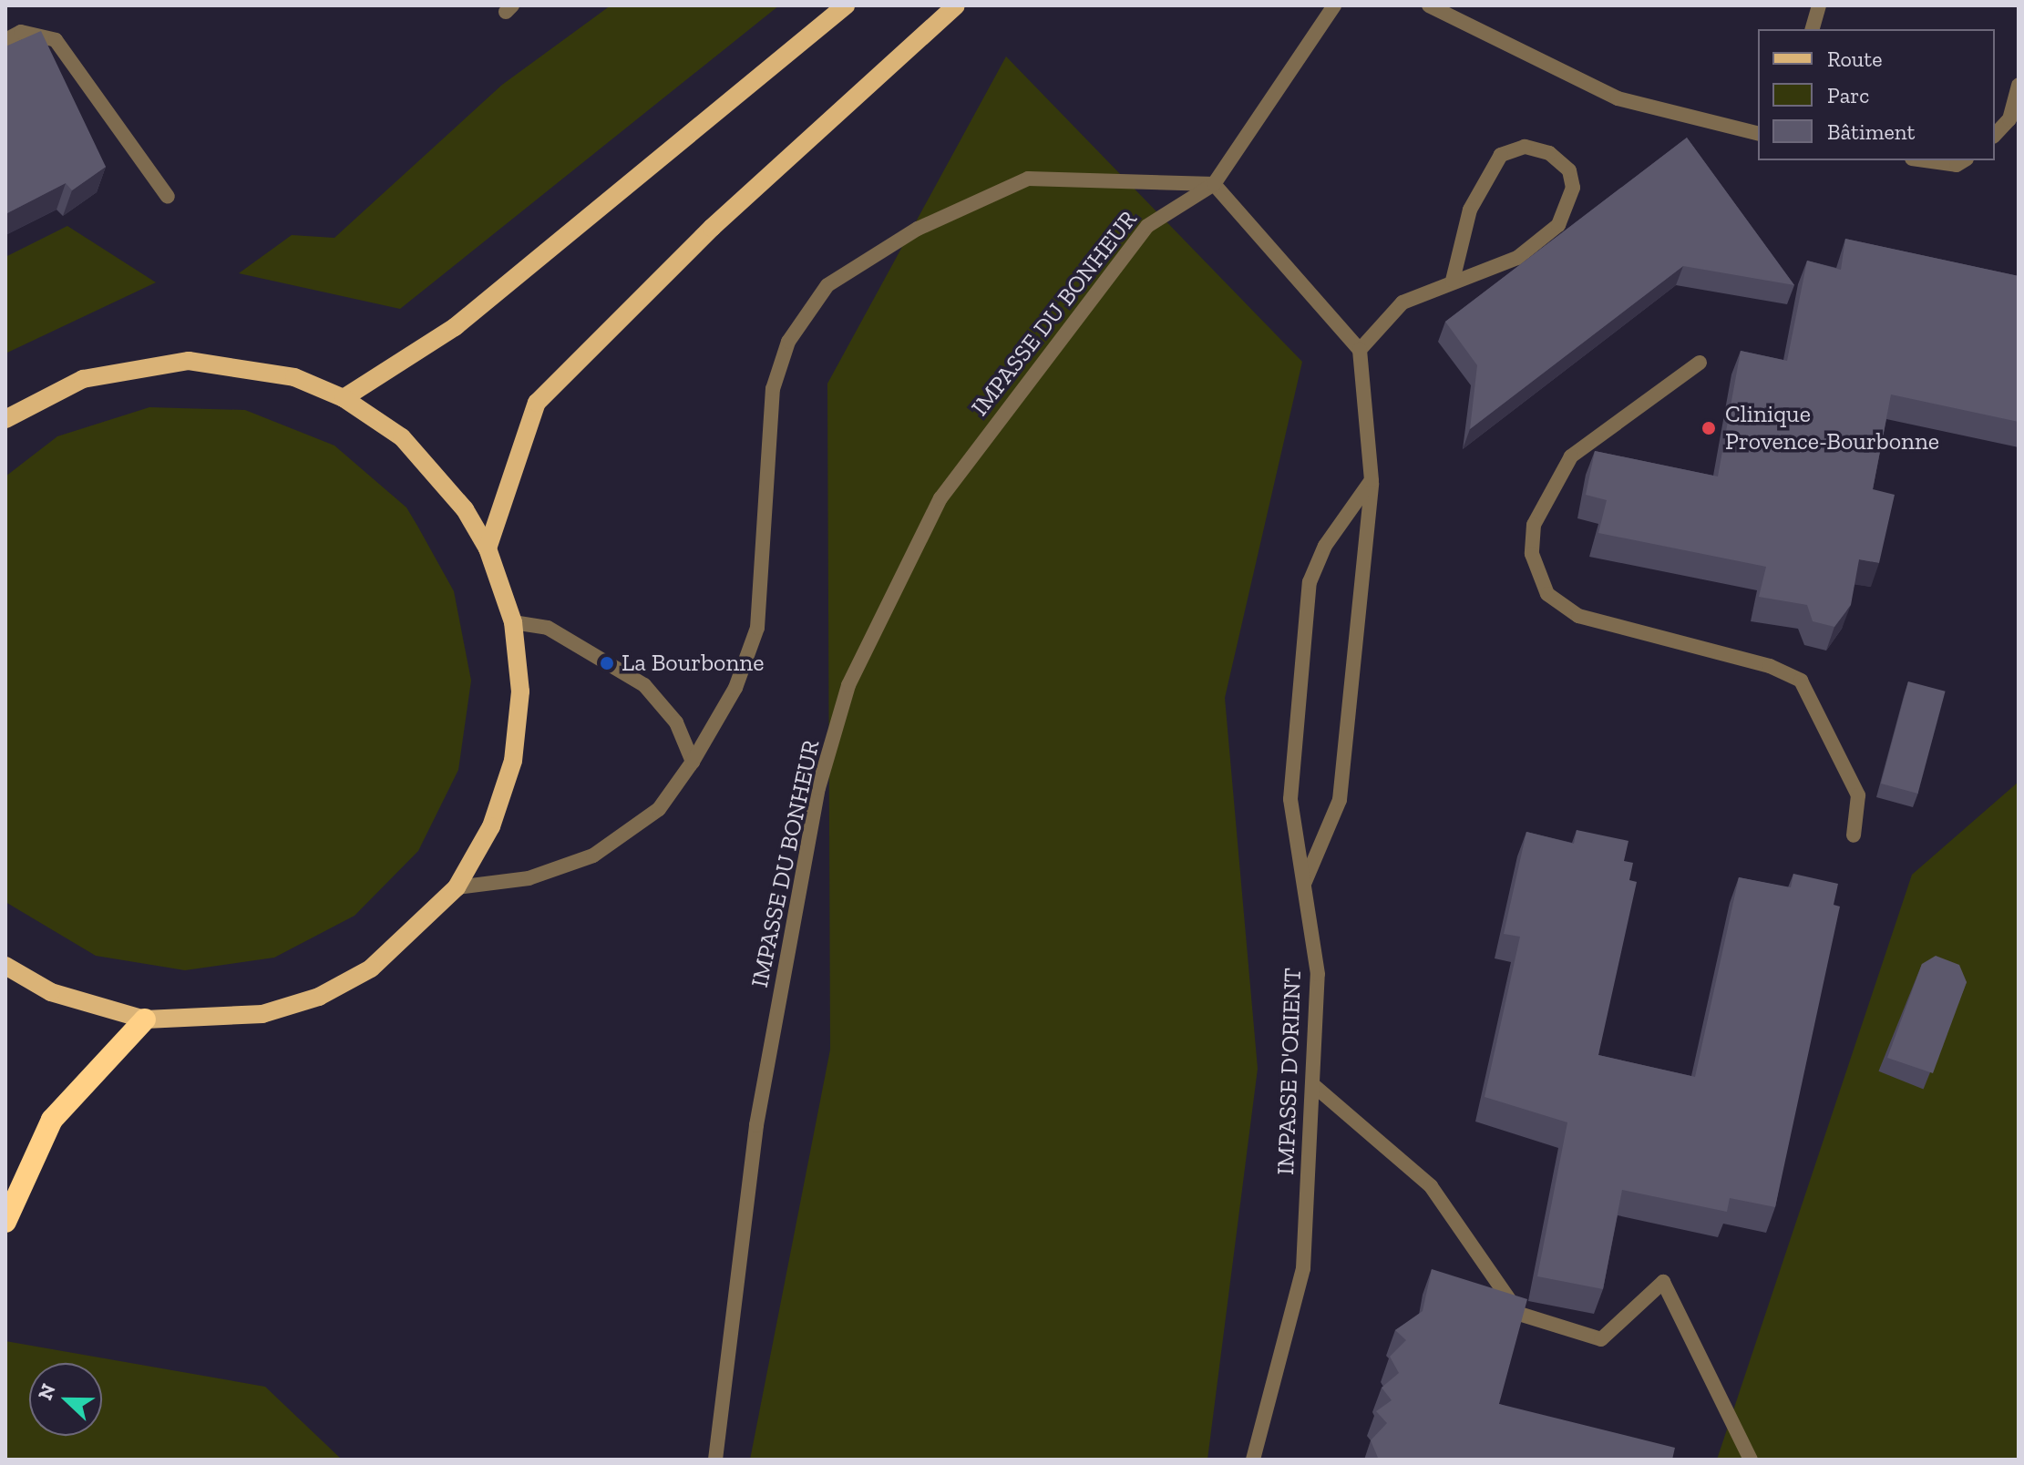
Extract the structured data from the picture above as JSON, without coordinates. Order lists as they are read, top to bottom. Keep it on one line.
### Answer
{"streets":{"lane":["IMPASSE DU BONHEUR","IMPASSE D'ORIENT"]},"places":["Clinique Provence-Bourbonne","La Bourbonne"],"legend":["Route","Parc","Bâtiment"],"north":"left"}
